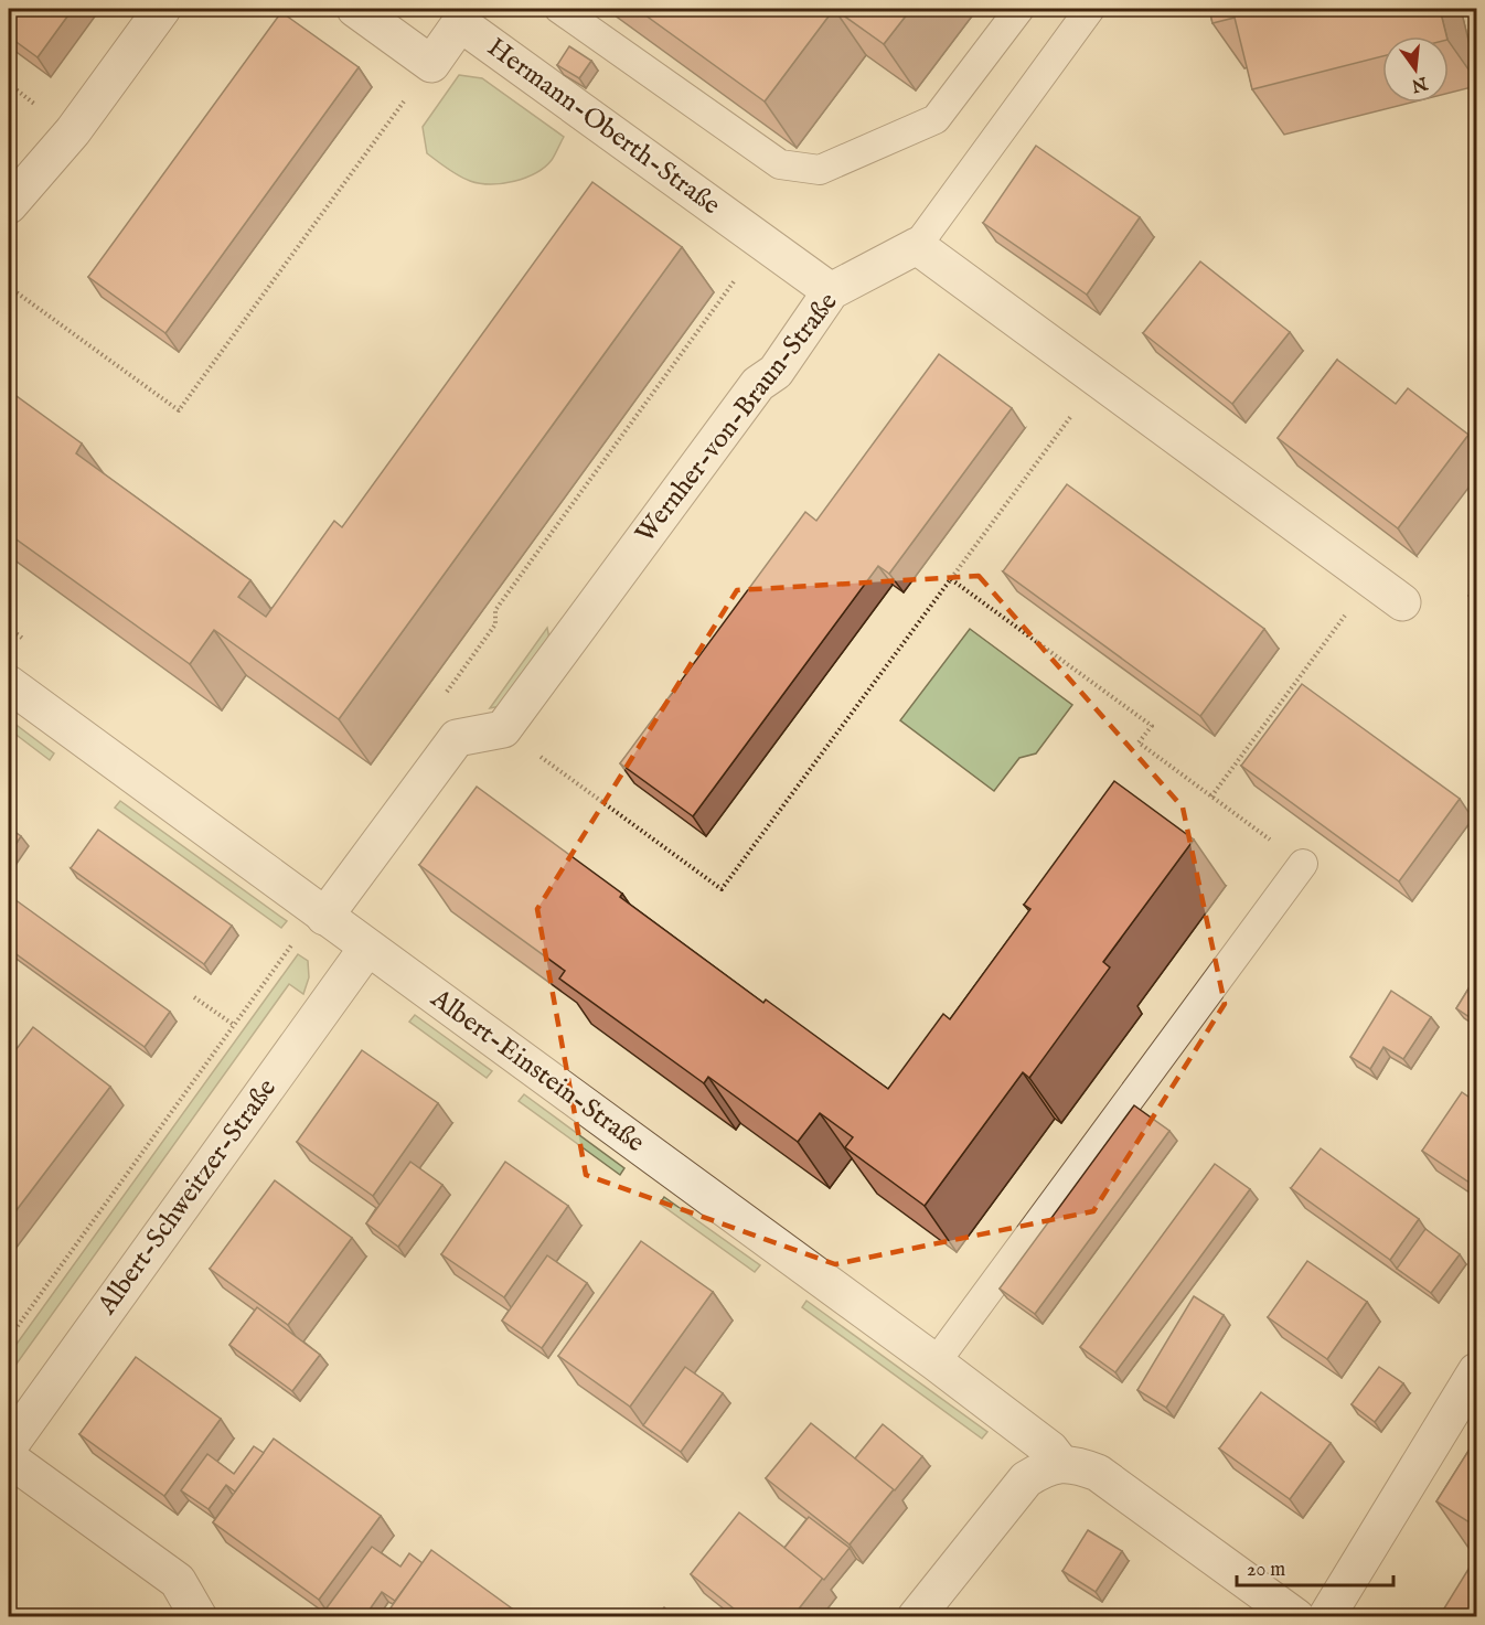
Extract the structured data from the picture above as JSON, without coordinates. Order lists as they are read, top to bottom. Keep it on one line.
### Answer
{"streets":{"street":["Hermann-Oberth-Straße","Wernher-von-Braun-Straße","Albert-Einstein-Straße","Albert-Schweitzer-Straße"]},"crossings":[["Hermann-Oberth-Straße","Wernher-von-Braun-Straße"],["Albert-Einstein-Straße","Albert-Schweitzer-Straße"]],"scale_bar":"20 m","north":"bottom"}
